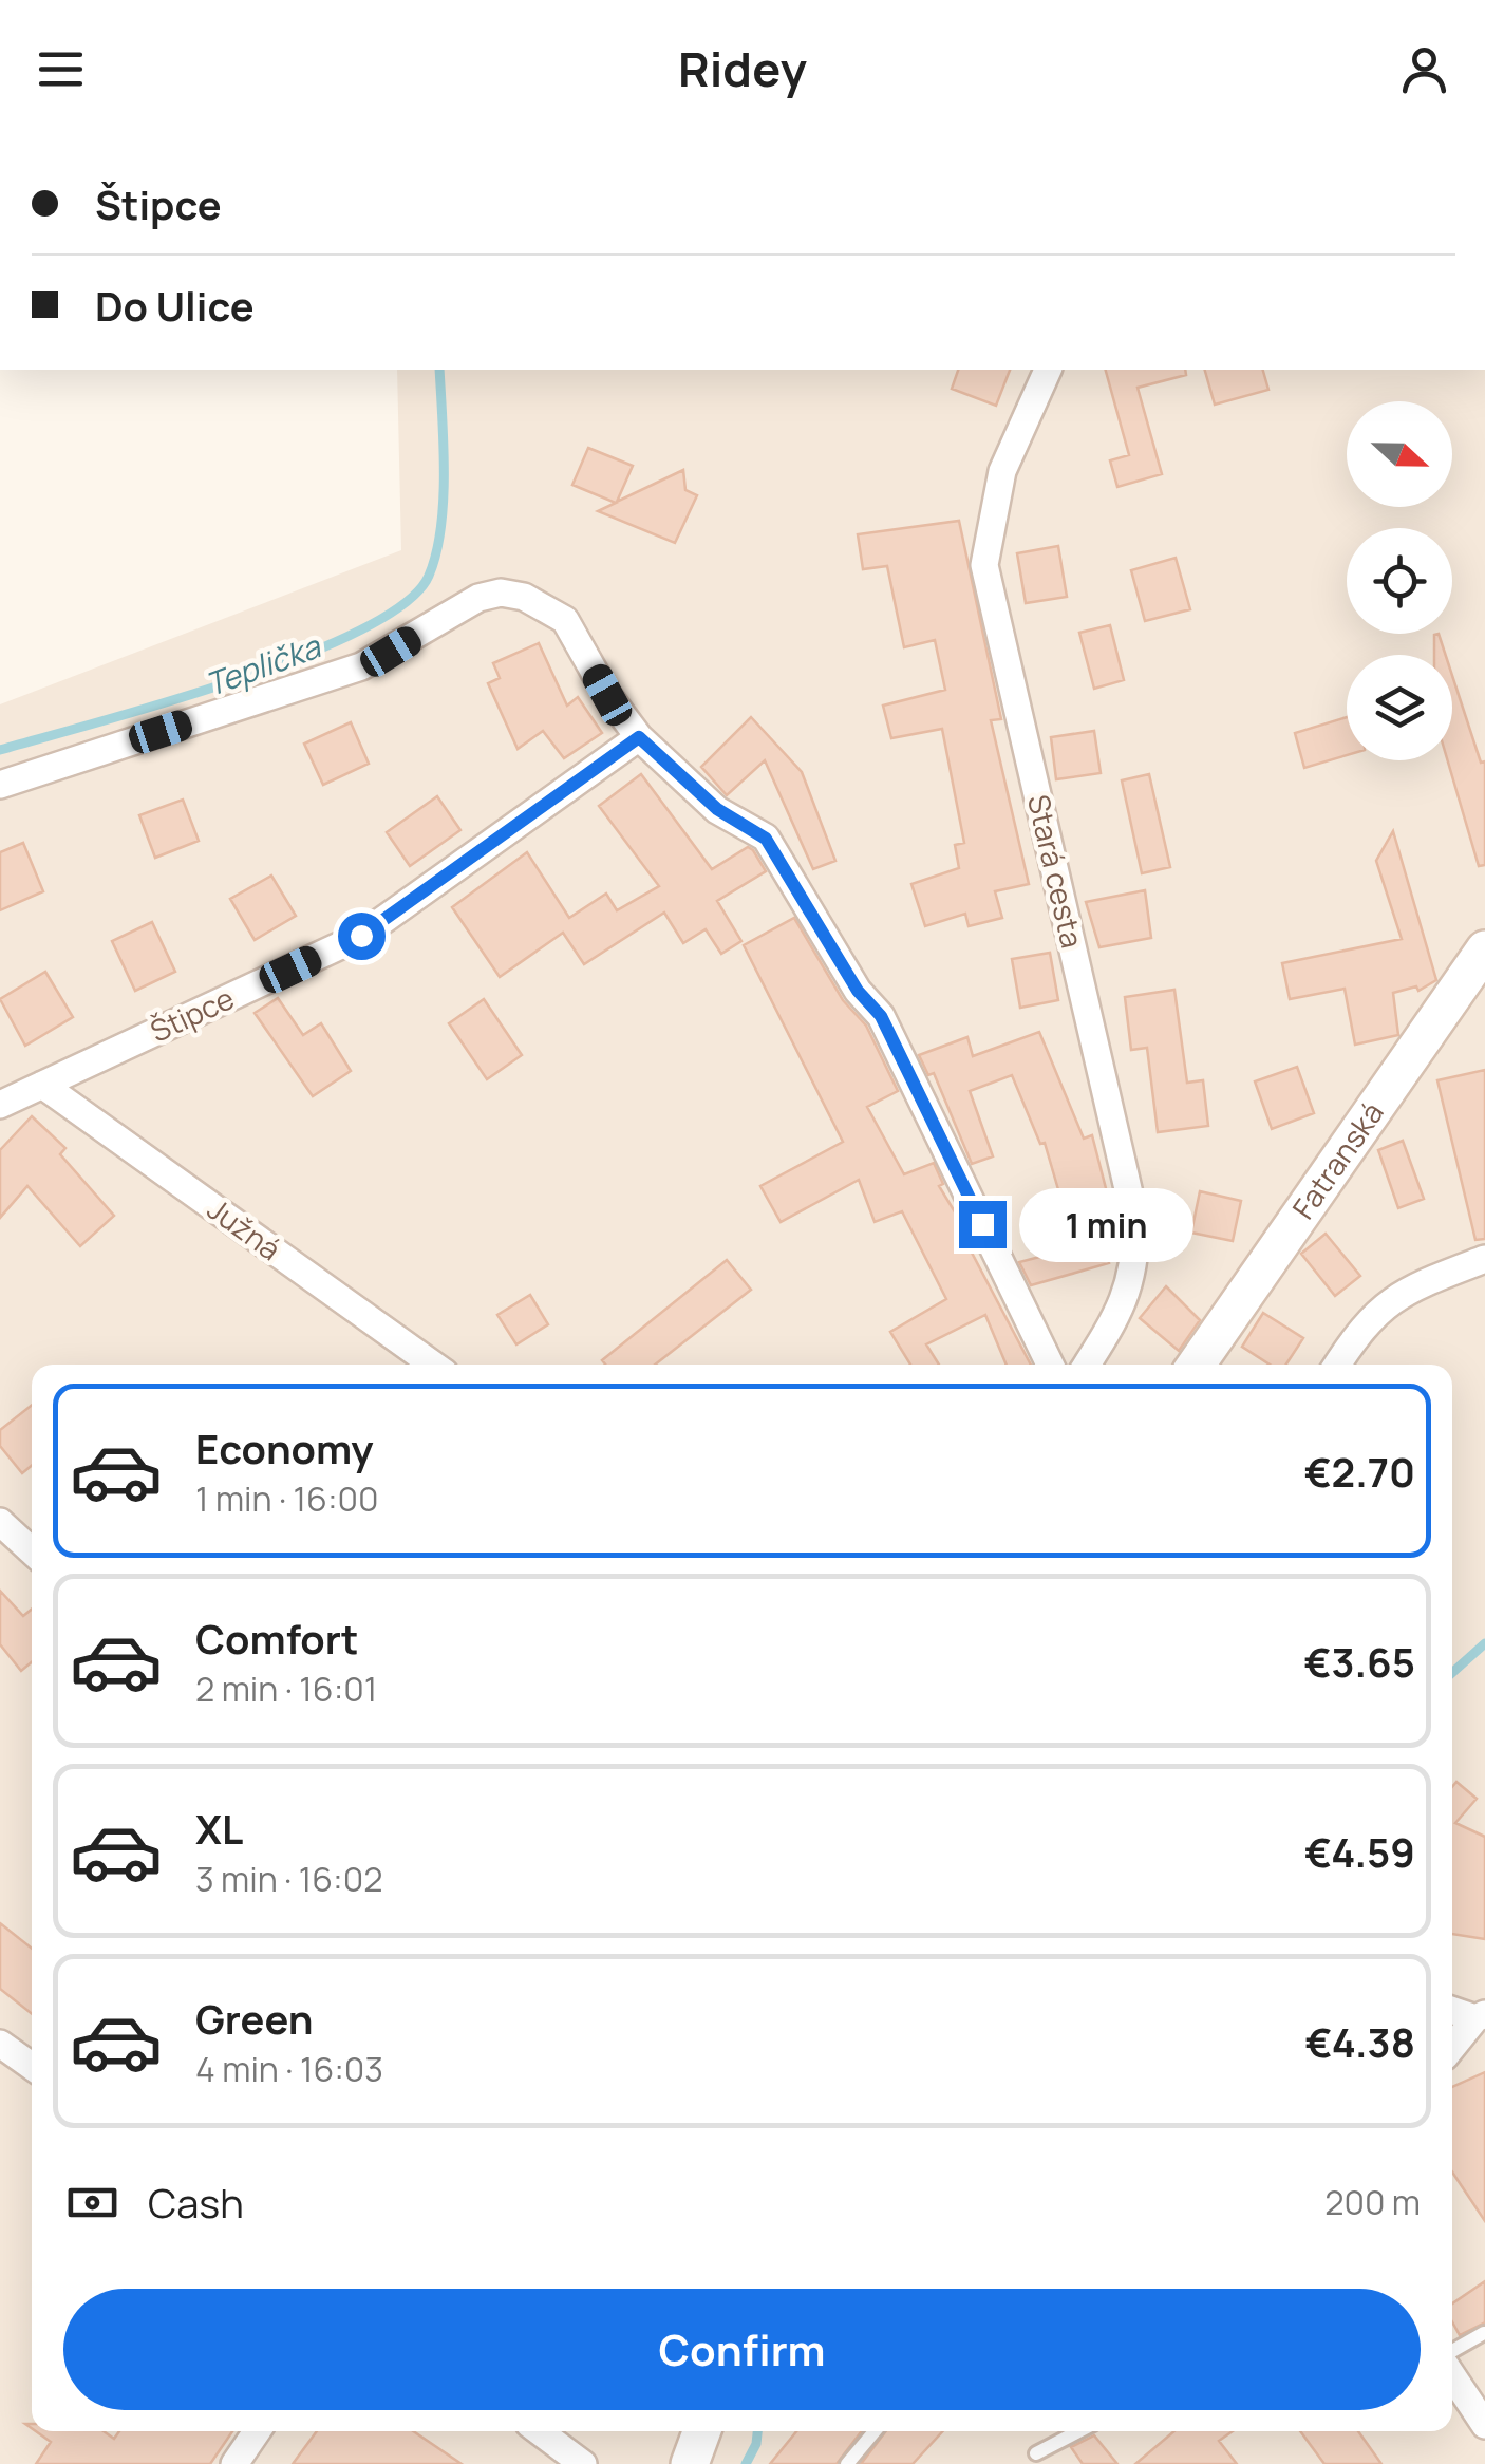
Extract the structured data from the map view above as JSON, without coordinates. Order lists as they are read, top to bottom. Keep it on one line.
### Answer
{"streets":{"main road":["Fatranská"],"street":["Stará cesta","Štipce","Južná"]},"crossings":[["Štipce","Južná"]],"water":["Teplička"],"north":"right","page":{"header":"Ridey","banner":["Štipce","Do Ulice"],"bubble":"1 min","list":[{"name":"Economy","note":"1 min · 16:00","value":"€2.70"},{"name":"Comfort","note":"2 min · 16:01","value":"€3.65"},{"name":"XL","note":"3 min · 16:02","value":"€4.59"},{"name":"Green","note":"4 min · 16:03","value":"€4.38"}],"pay":["Cash","200 m"],"buttons":"Confirm"}}
